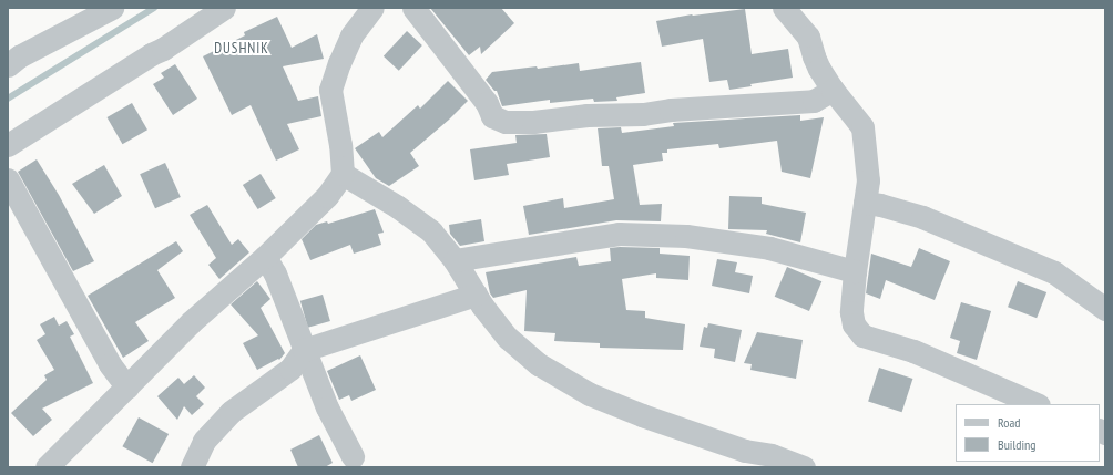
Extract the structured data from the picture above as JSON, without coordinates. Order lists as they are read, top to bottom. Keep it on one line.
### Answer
{"districts":["DUSHNIK"],"legend":["Road","Building"]}
